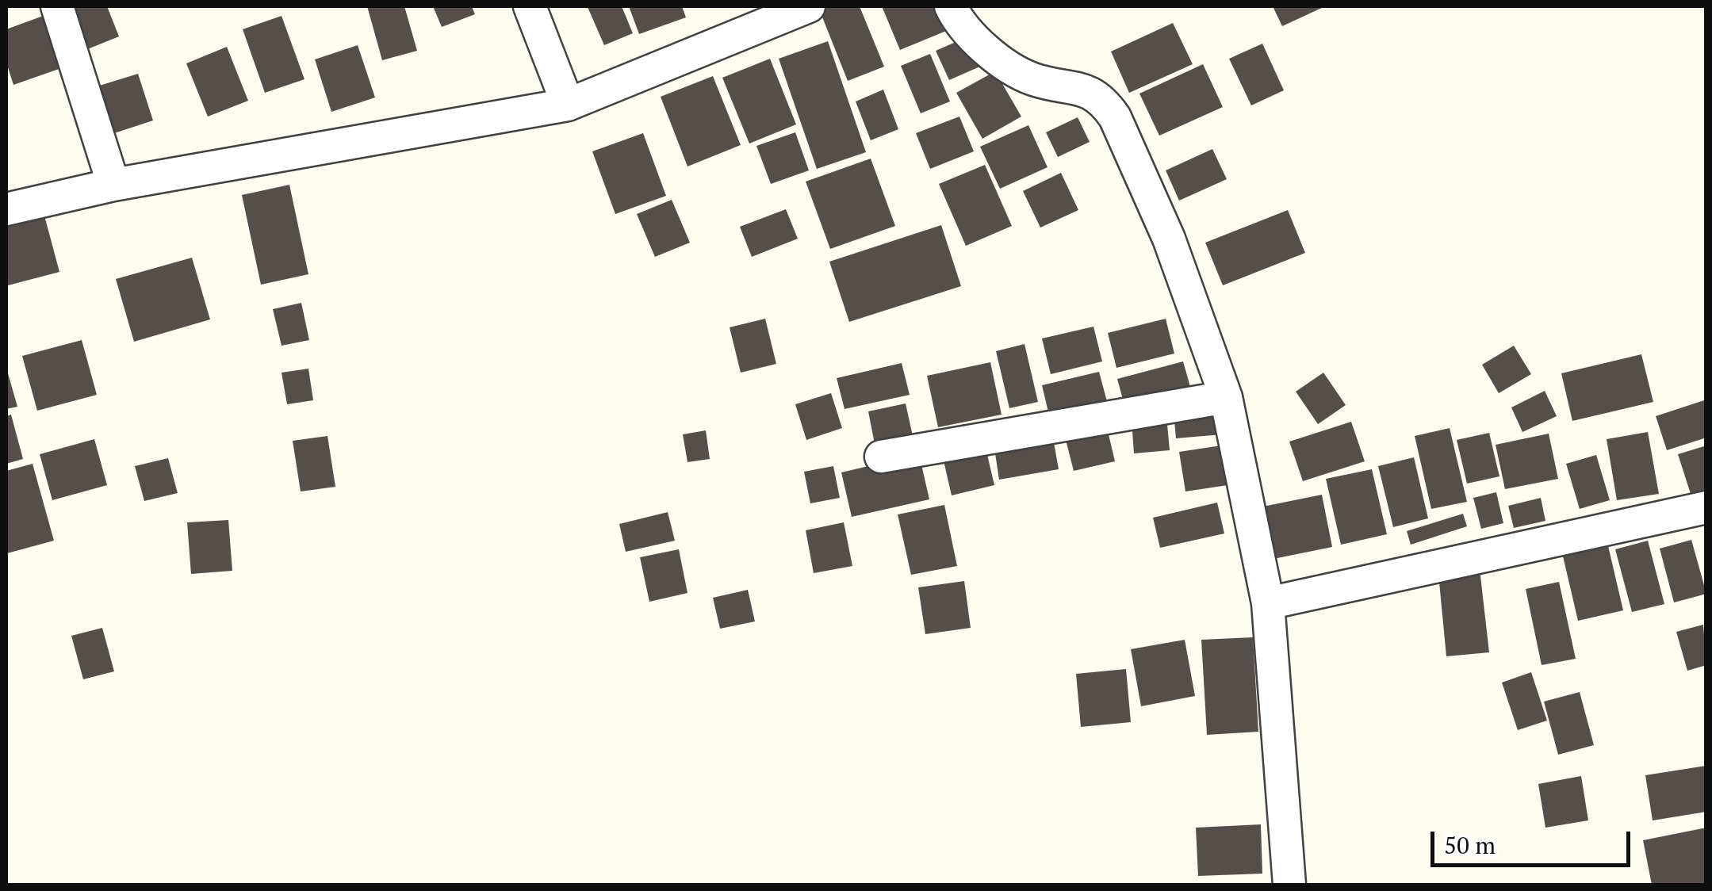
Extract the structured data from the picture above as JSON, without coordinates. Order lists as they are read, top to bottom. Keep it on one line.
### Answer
{"scale_bar":"50 m"}
